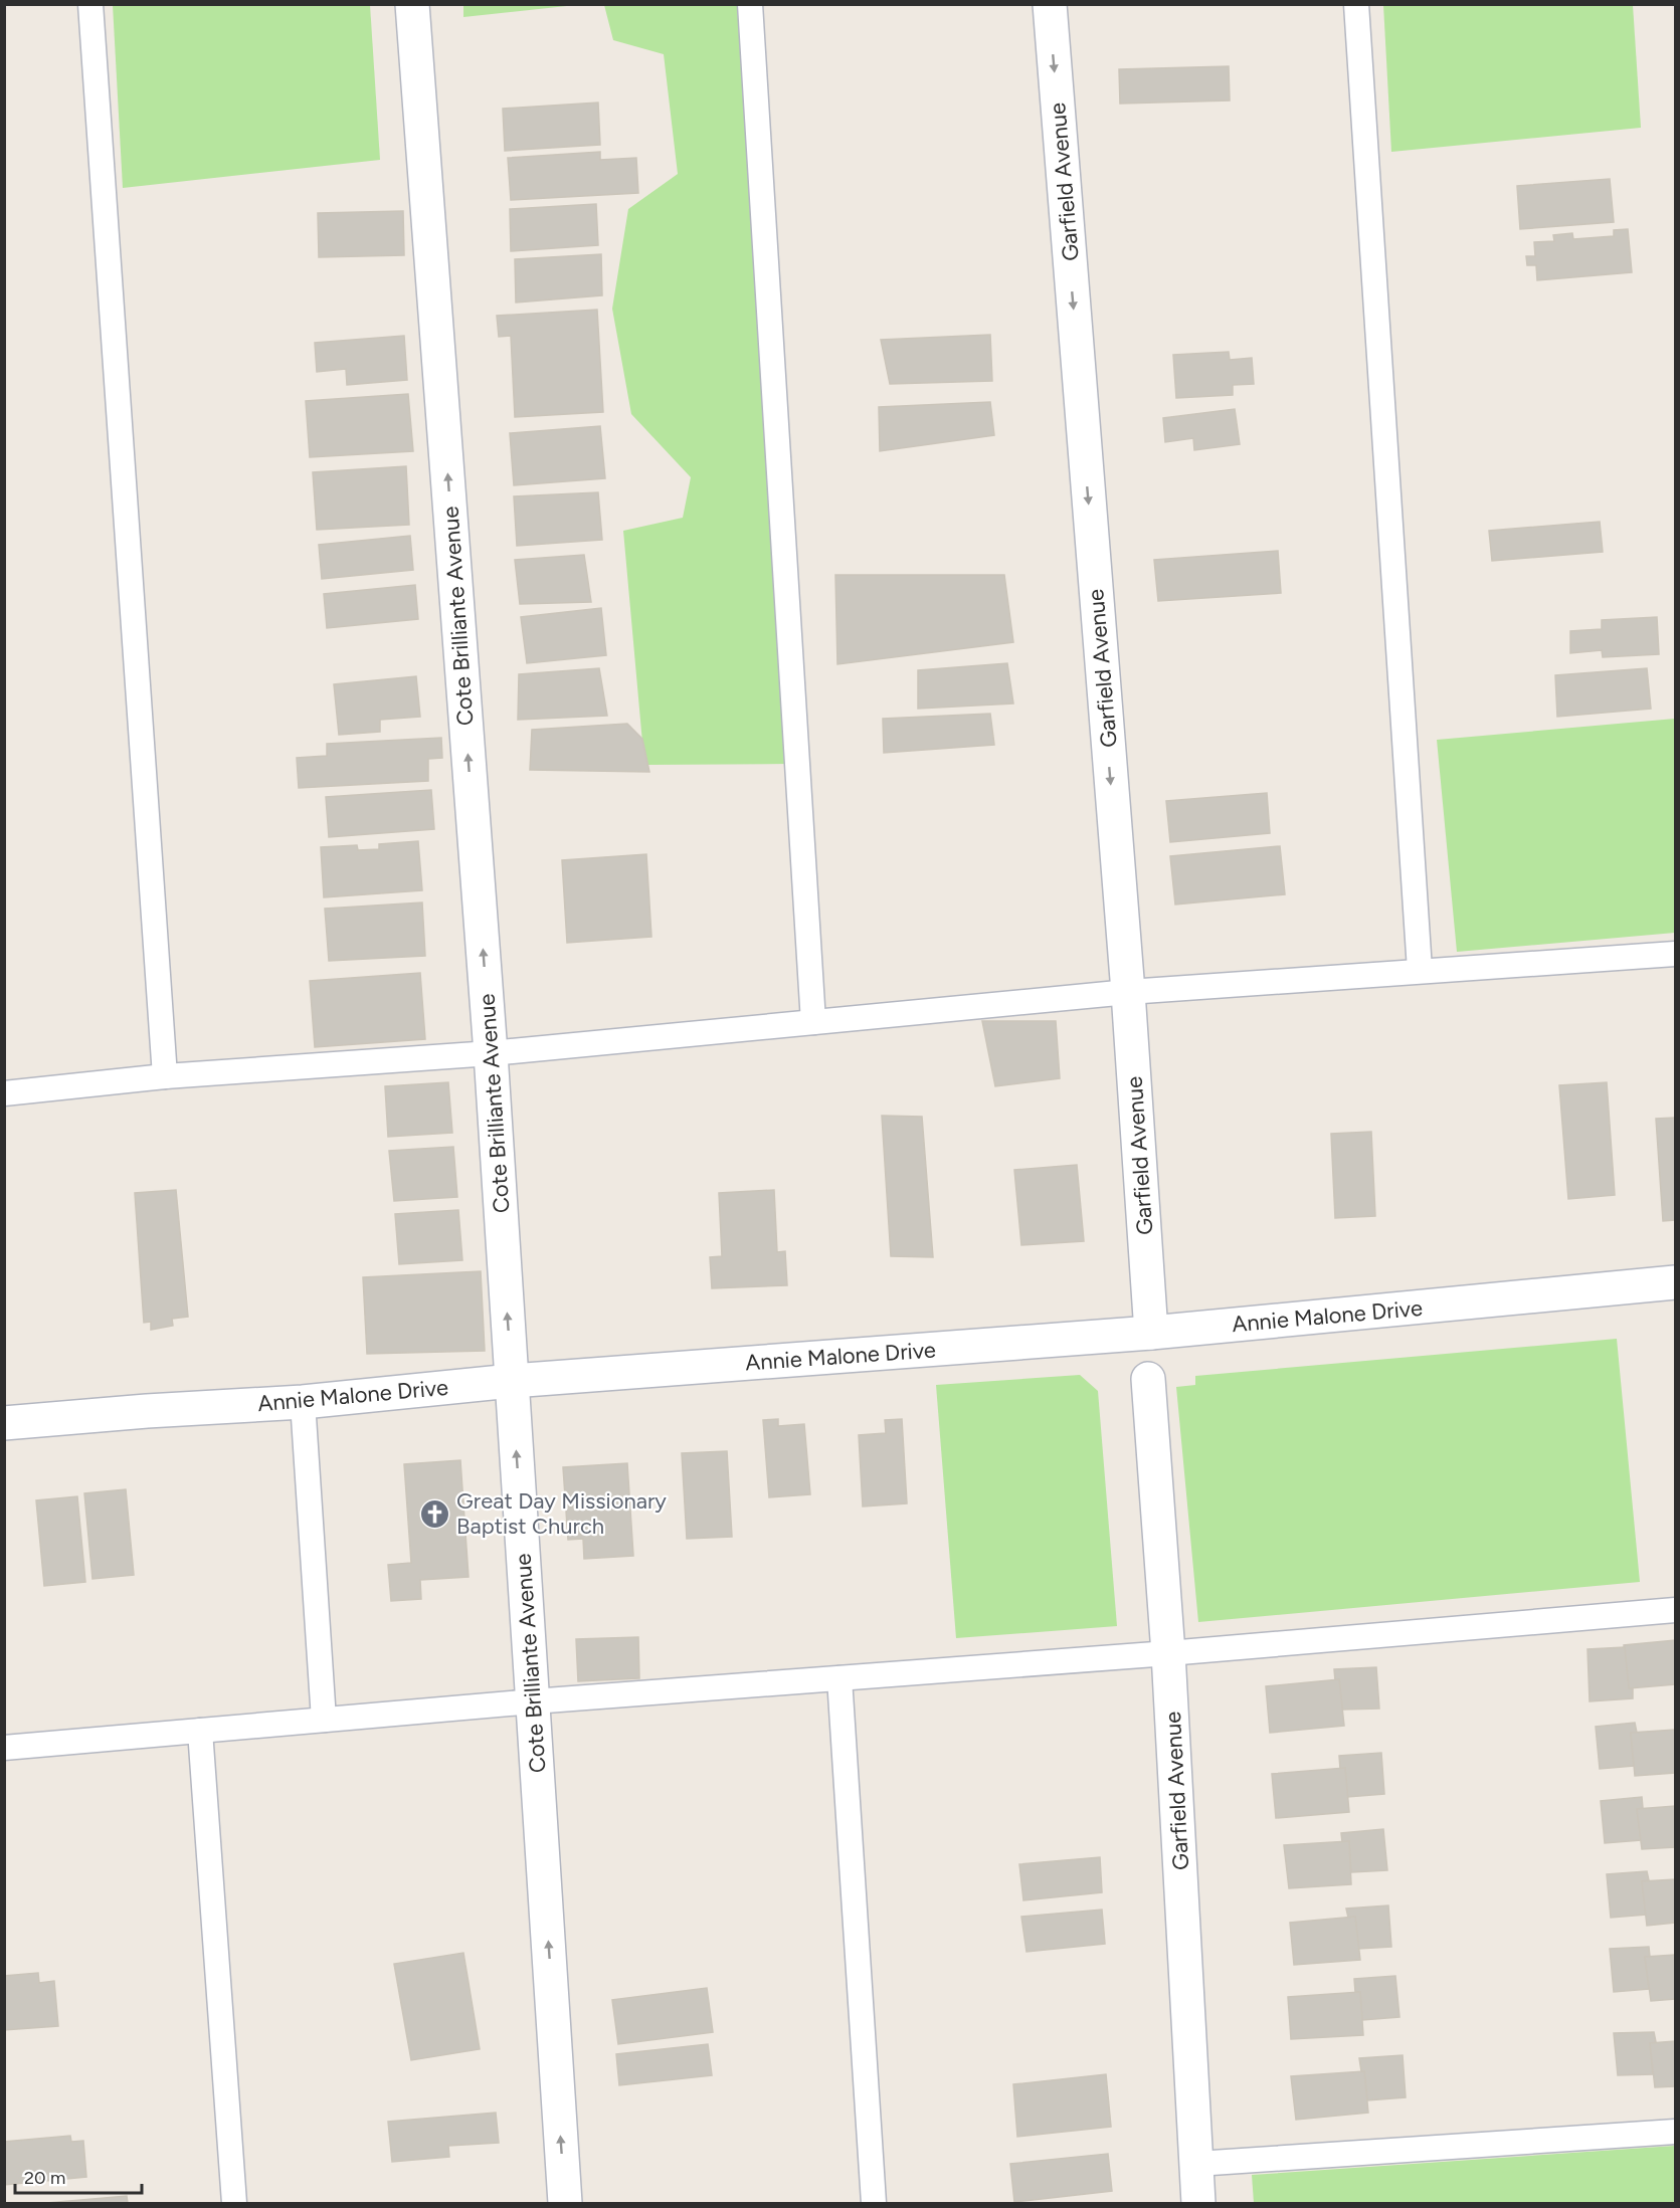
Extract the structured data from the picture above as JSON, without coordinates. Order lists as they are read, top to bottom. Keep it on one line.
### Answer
{"streets":{"street":["Garfield Avenue","Cote Brilliante Avenue","Annie Malone Drive"]},"crossings":[["Garfield Avenue","Annie Malone Drive"],["Cote Brilliante Avenue","Annie Malone Drive"]],"one_way":["Garfield Avenue","Cote Brilliante Avenue"],"places":{"church":["Great Day Missionary Baptist Church"]},"scale_bar":"20 m"}
